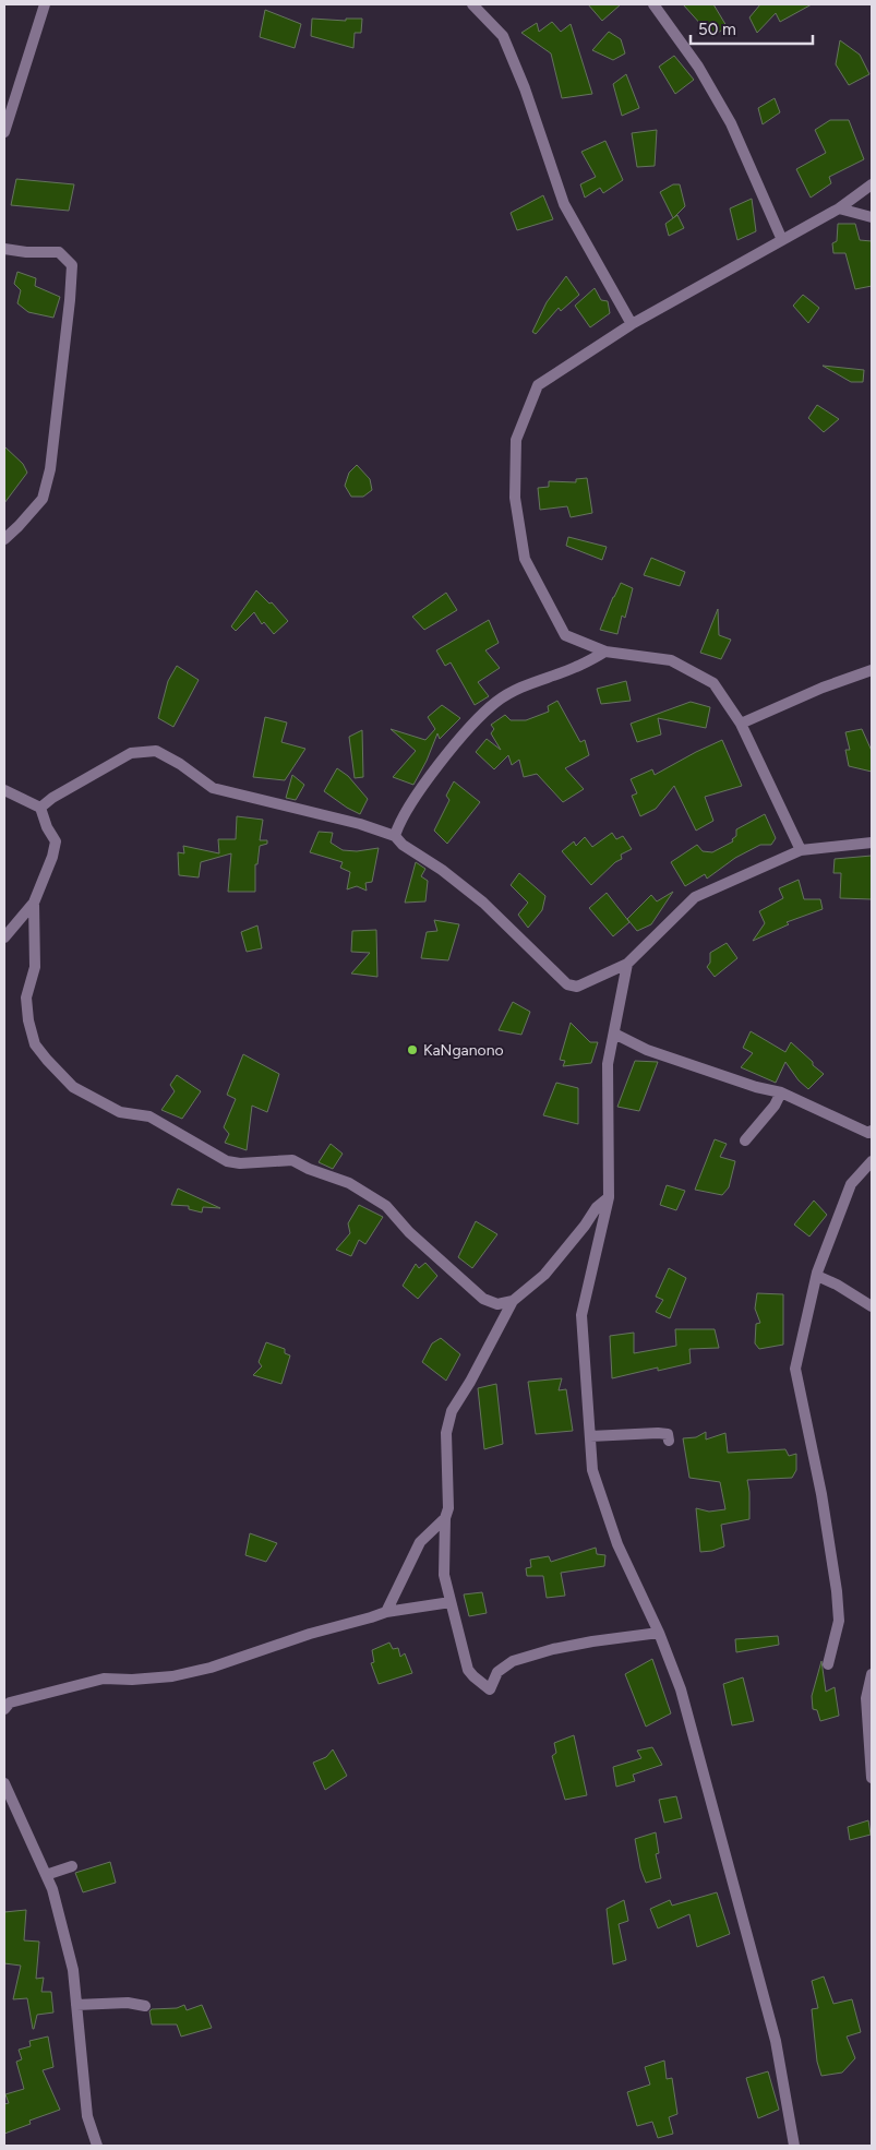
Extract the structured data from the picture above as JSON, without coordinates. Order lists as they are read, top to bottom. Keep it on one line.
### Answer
{"places":["KaNganono"],"scale_bar":"50 m"}
